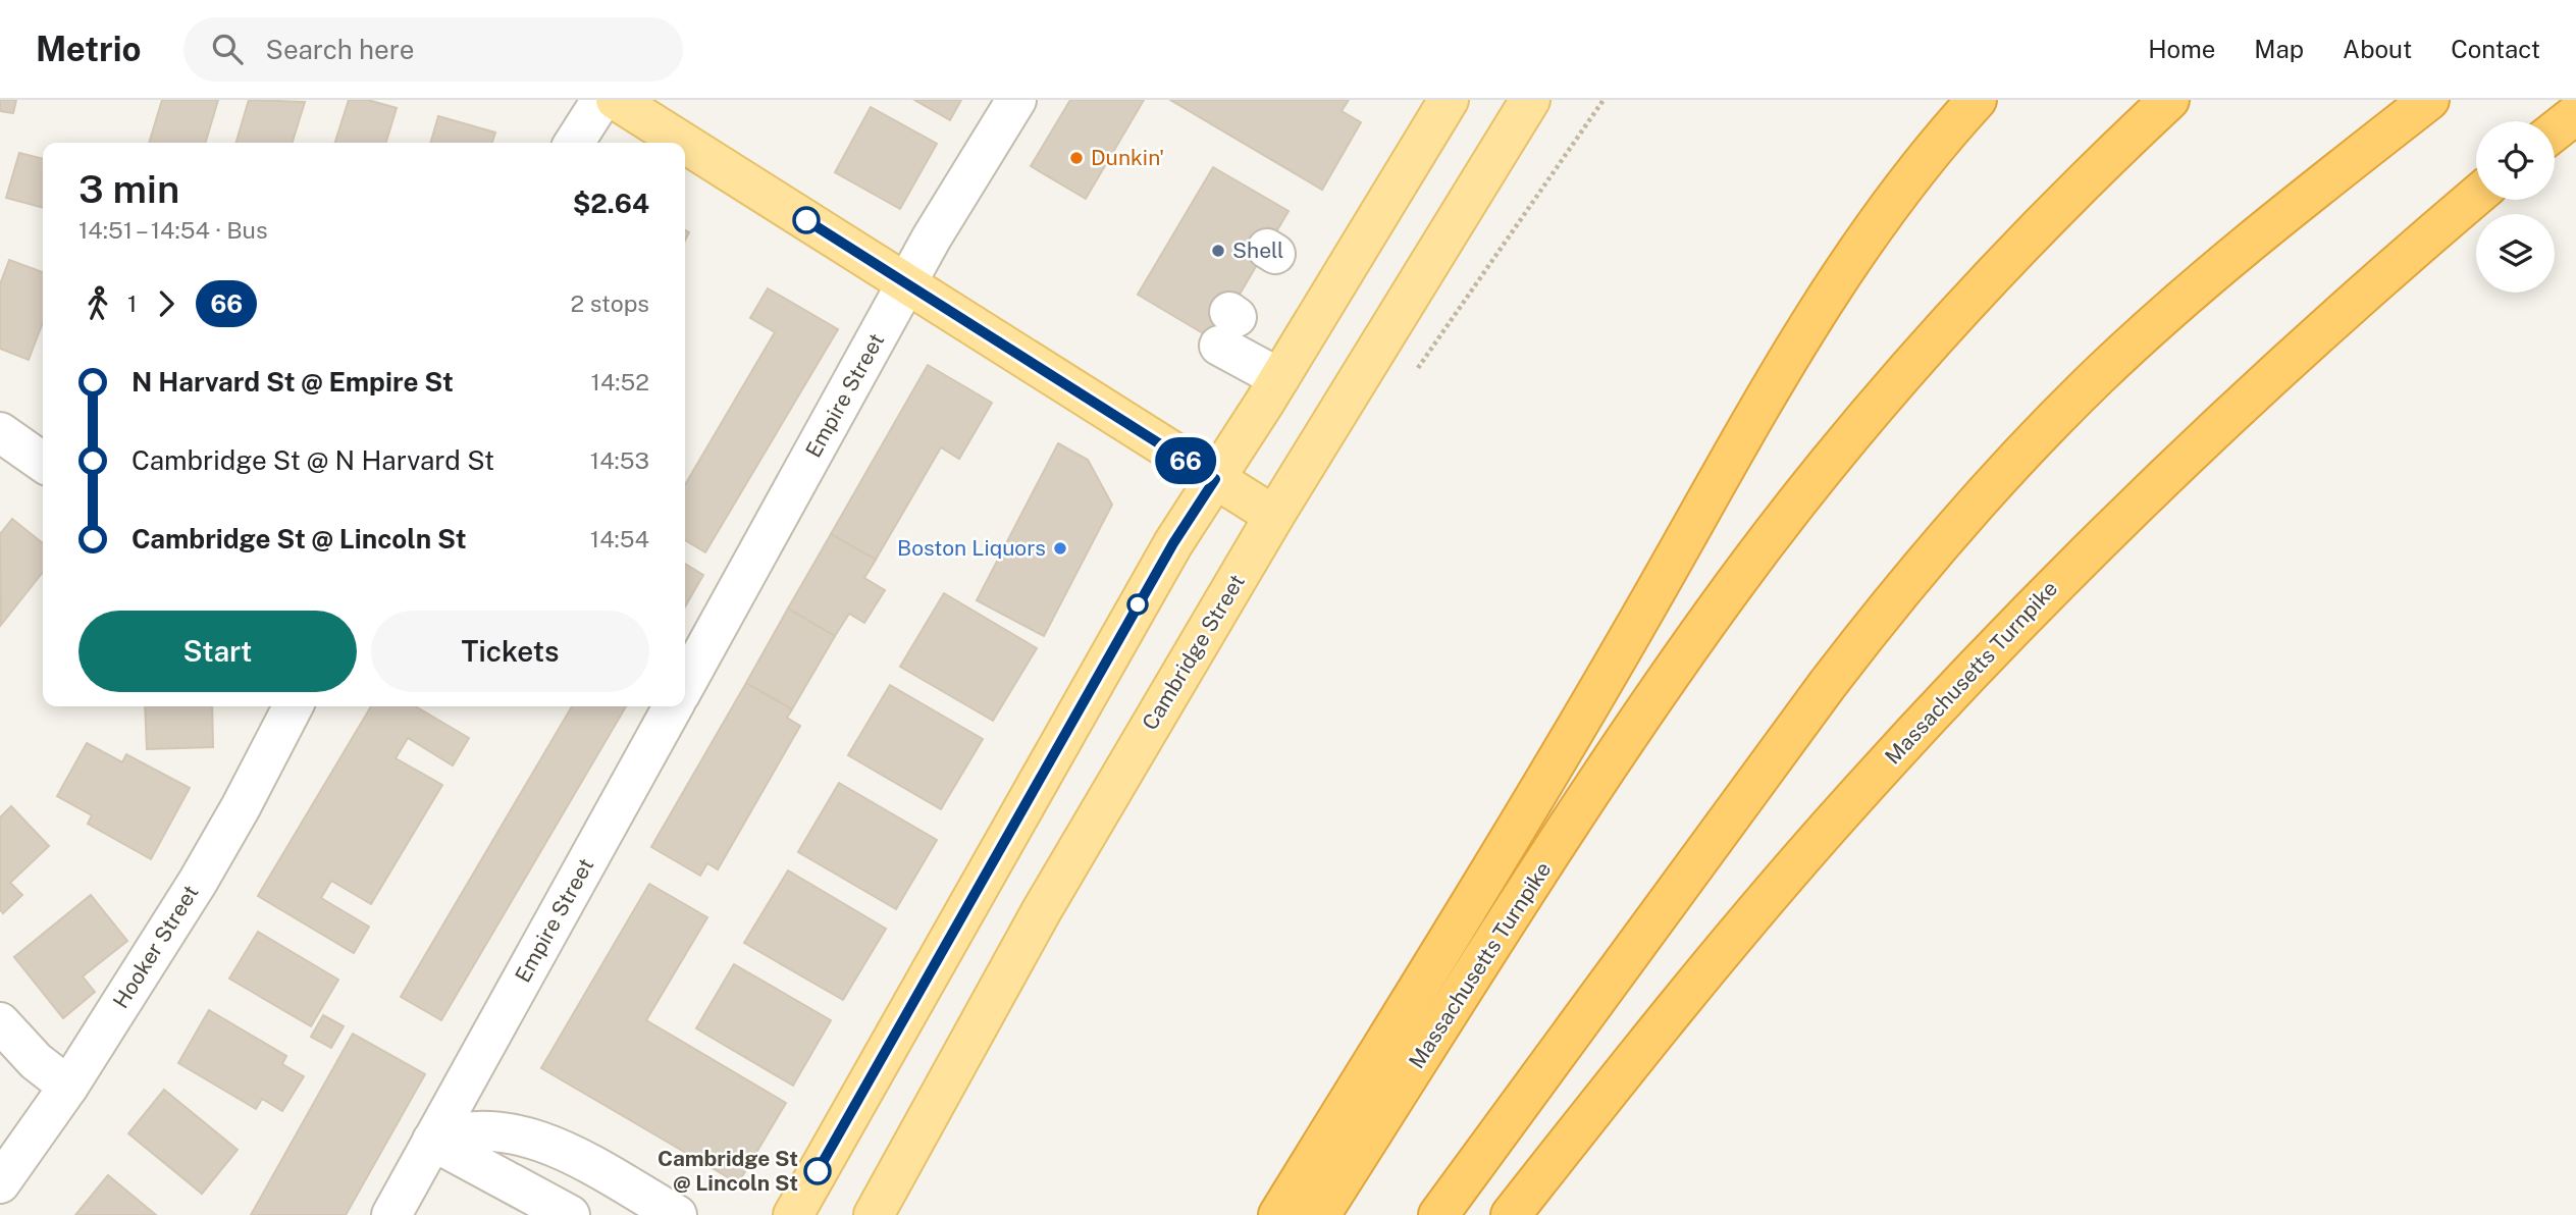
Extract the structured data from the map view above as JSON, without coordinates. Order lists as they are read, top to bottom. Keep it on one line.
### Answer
{"streets":{"highway":["Massachusetts Turnpike"],"main road":["Cambridge Street"],"street":["Empire Street","Hooker Street"]},"places":["Dunkin'","Shell","Boston Liquors","Cambridge St @ Lincoln St"],"lines":["bus line 66"],"page":{"header":"Metrio","search":"Search here","nav":["Home","Map","About","Contact"],"on_map":"66","heading":["3 min","14:51 – 14:54 · Bus","$2.64"],"legs":["1","66","2 stops"],"list":[{"name":"N Harvard St @ Empire St","value":"14:52"},{"name":"Cambridge St @ N Harvard St","value":"14:53"},{"name":"Cambridge St @ Lincoln St","value":"14:54"}],"buttons":["Start","Tickets"]}}
